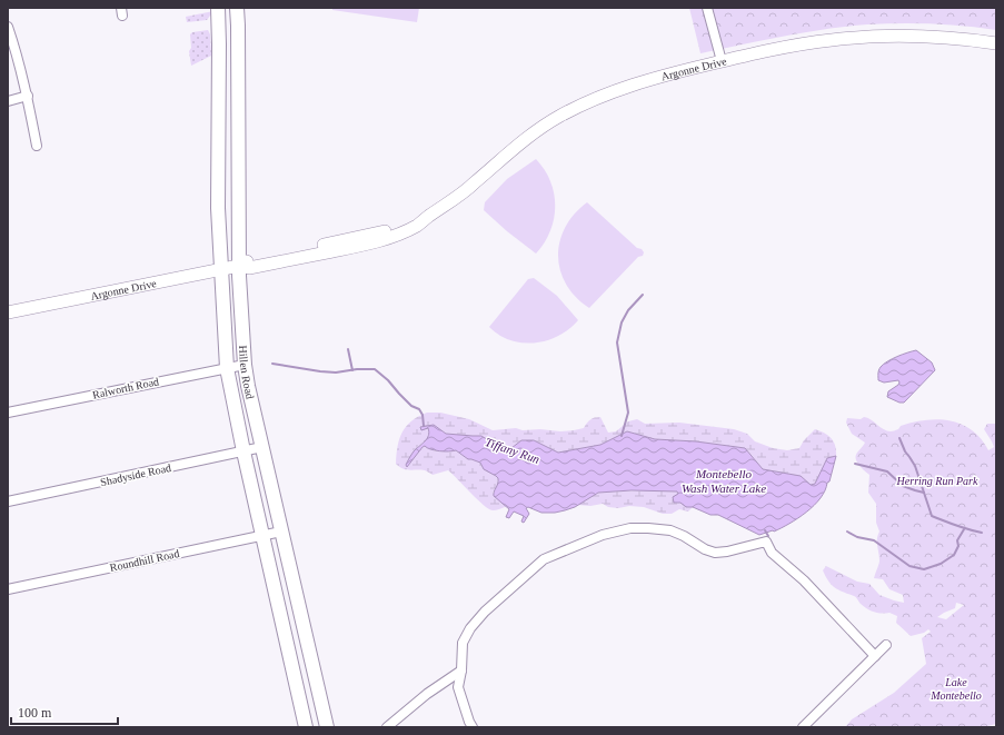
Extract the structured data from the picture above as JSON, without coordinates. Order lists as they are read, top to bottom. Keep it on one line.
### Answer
{"streets":{"main road":["Argonne Drive","Hillen Road"],"street":["Ralworth Road","Shadyside Road","Roundhill Road"]},"crossings":[["Argonne Drive","Hillen Road"],["Hillen Road","Ralworth Road"],["Hillen Road","Shadyside Road"],["Hillen Road","Roundhill Road"]],"water":["Tiffany Run","Montebello Wash Water Lake"],"parks":["Herring Run Park","Lake Montebello"],"scale_bar":"100 m"}
